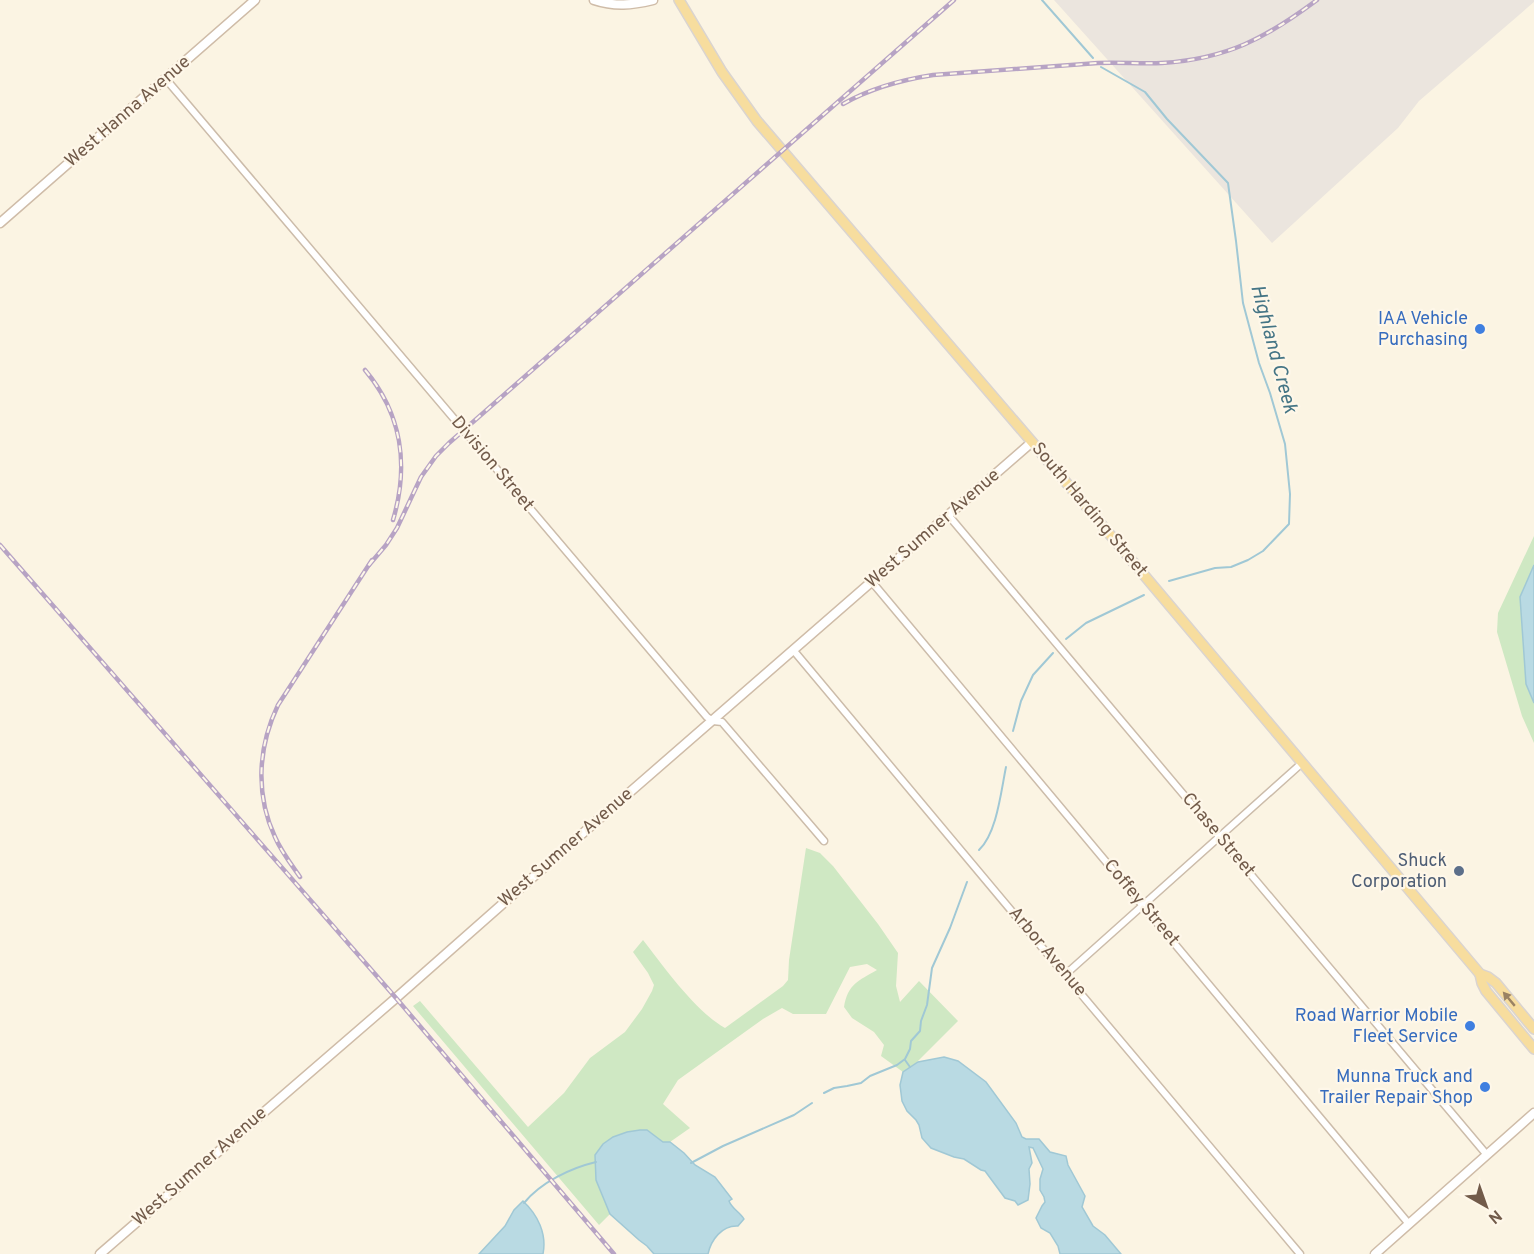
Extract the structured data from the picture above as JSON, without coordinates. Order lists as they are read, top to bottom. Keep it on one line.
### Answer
{"streets":{"main road":["South Harding Street"],"street":["West Hanna Avenue","Division Street","West Sumner Avenue","Chase Street","Coffey Street","Arbor Avenue"]},"crossings":[["West Hanna Avenue","Division Street"],["Division Street","West Sumner Avenue"],["South Harding Street","West Sumner Avenue"],["West Sumner Avenue","Chase Street"],["West Sumner Avenue","Coffey Street"],["West Sumner Avenue","Arbor Avenue"]],"water":["Highland Creek"],"places":["IAA Vehicle Purchasing","Shuck Corporation","Road Warrior Mobile Fleet Service","Munna Truck and Trailer Repair Shop"],"north":"bottom right"}
